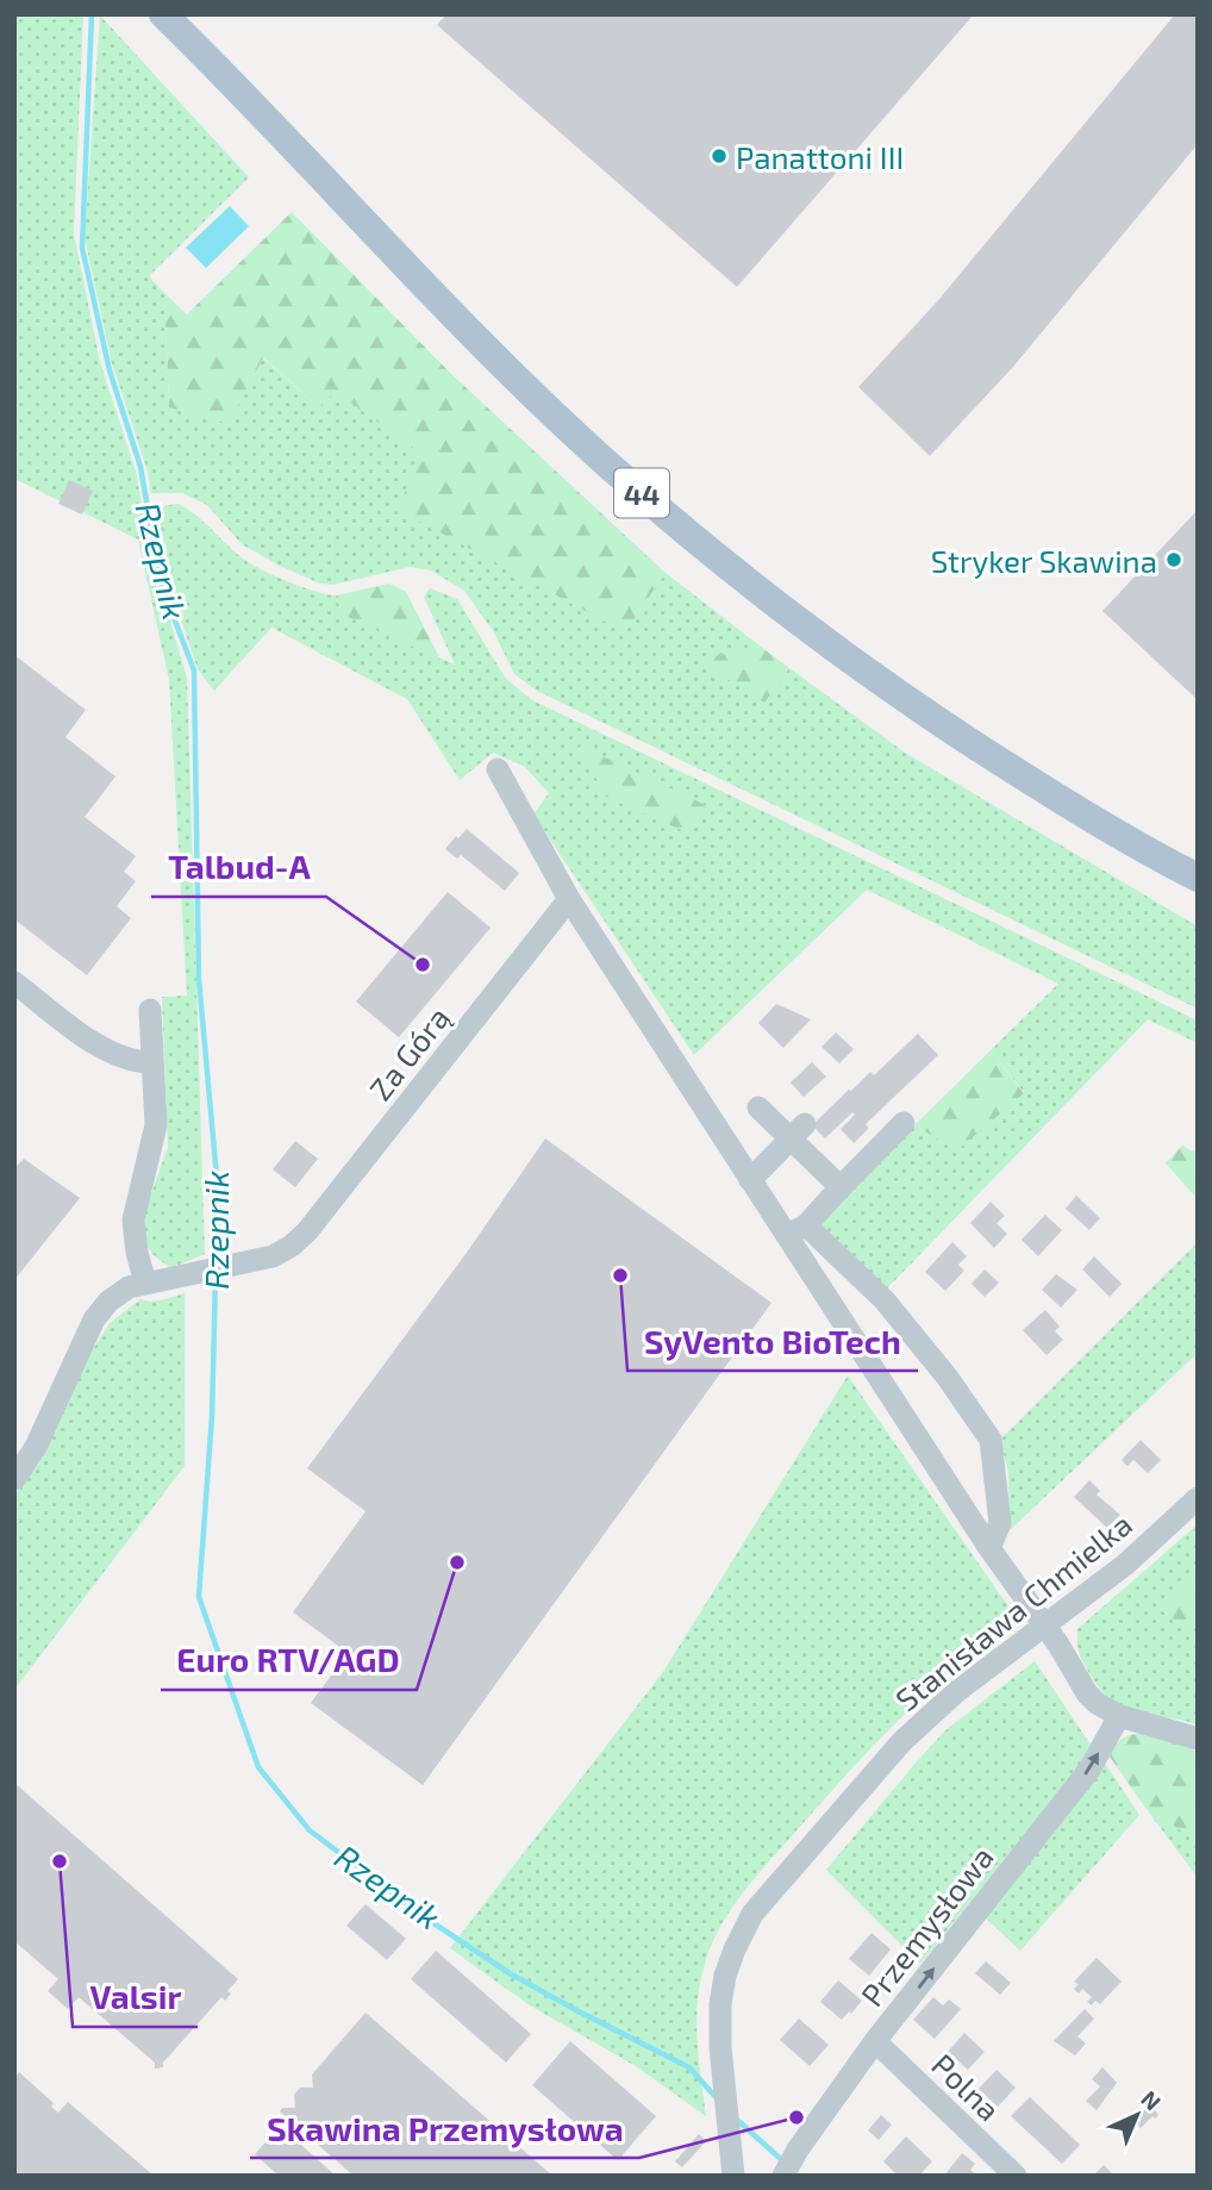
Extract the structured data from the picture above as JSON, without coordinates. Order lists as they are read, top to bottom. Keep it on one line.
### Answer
{"streets":{"main road":["44"],"street":["Za Górą","Stanisława Chmielka","Przemysłowa","Polna"]},"crossings":[["Przemysłowa","Polna"]],"one_way":["Przemysłowa"],"water":["Rzepnik"],"places":["Panattoni III","Stryker Skawina","Talbud-A","SyVento BioTech","Euro RTV/AGD","Valsir","Skawina Przemysłowa"],"north":"top right"}
